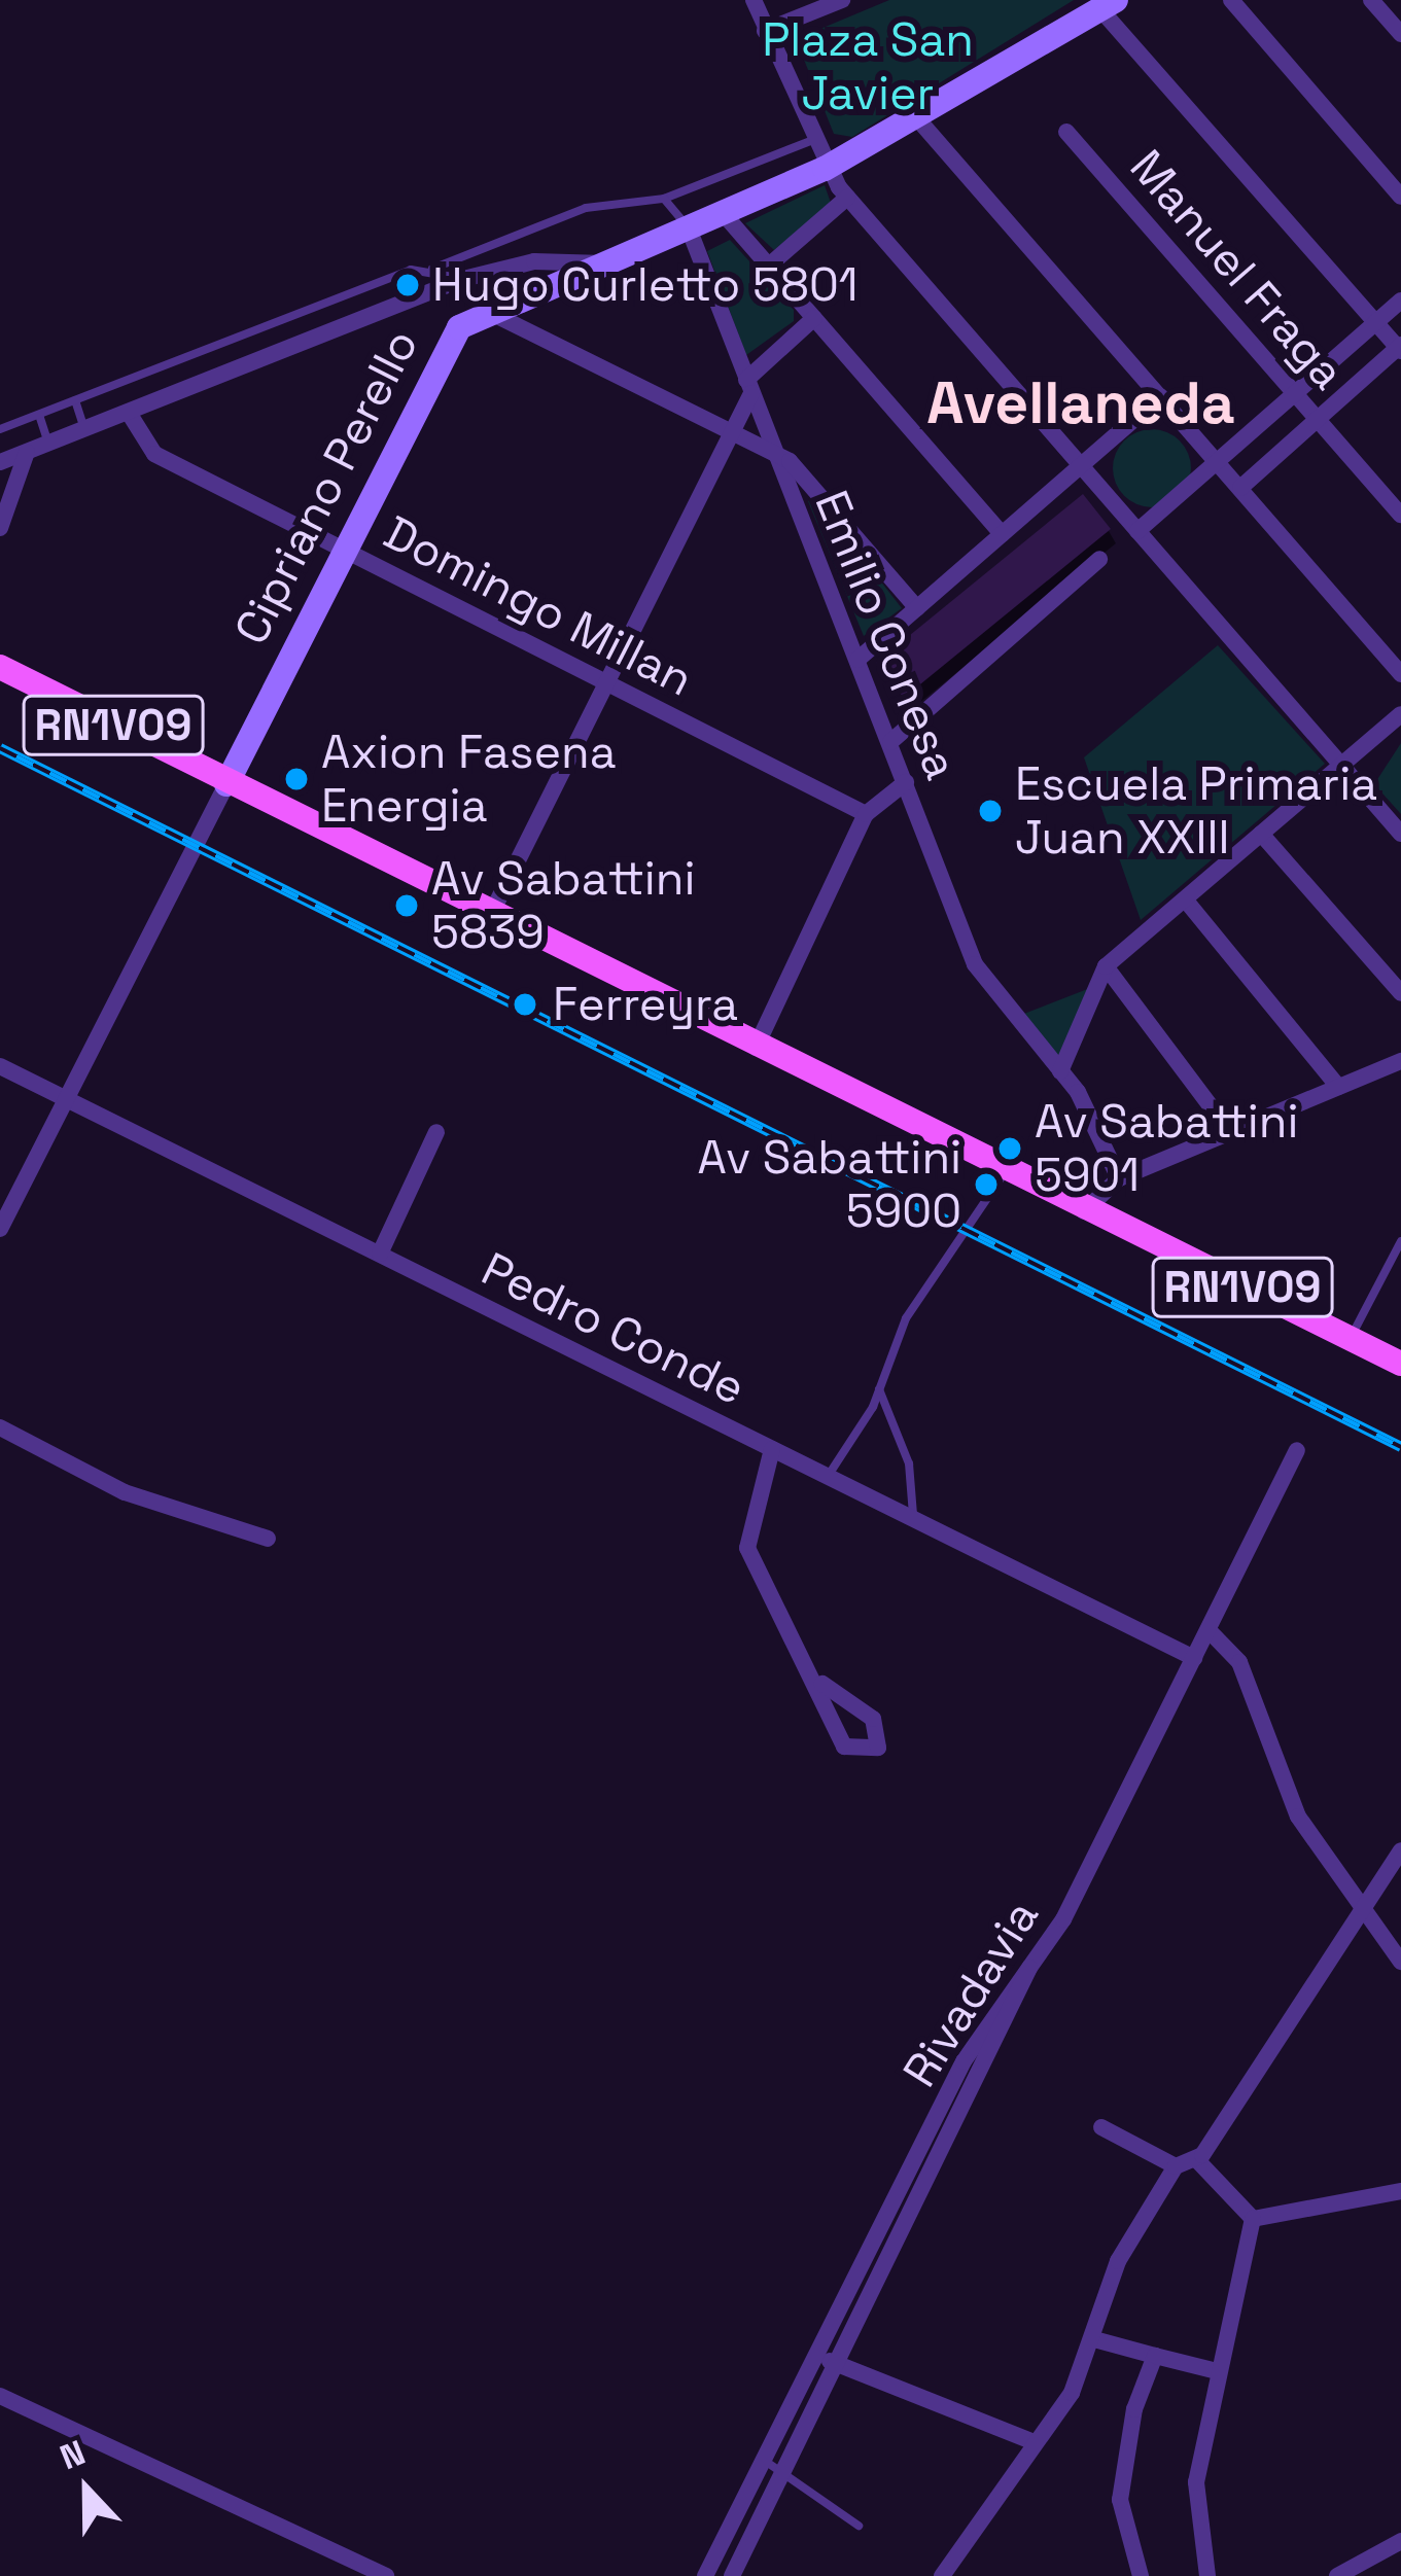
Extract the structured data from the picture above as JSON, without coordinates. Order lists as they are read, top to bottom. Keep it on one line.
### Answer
{"streets":{"main road":["Cipriano Perello","RN1V09"],"street":["Manuel Fraga","Domingo Millan","Emilio Conesa","Pedro Conde","Rivadavia"]},"crossings":[["Cipriano Perello","Domingo Millan"],["Cipriano Perello","Emilio Conesa"],["Cipriano Perello","RN1V09"],["Pedro Conde","Rivadavia"]],"districts":["Avellaneda"],"parks":["Plaza San Javier"],"places":["Hugo Curletto 5801","Axion Fasena Energia","Escuela Primaria Juan XXIII","Av Sabattini 5839","Ferreyra","Av Sabattini 5901","Av Sabattini 5900"],"north":"top"}
